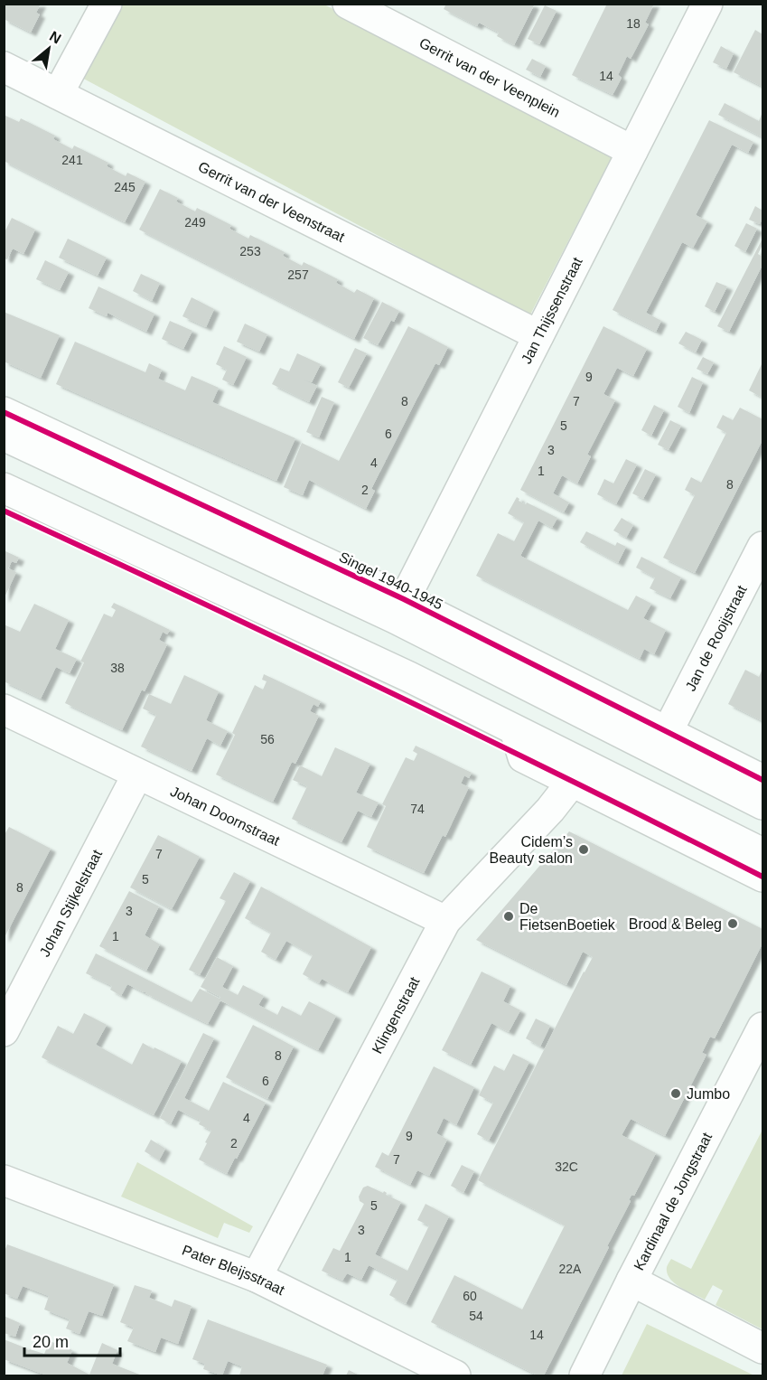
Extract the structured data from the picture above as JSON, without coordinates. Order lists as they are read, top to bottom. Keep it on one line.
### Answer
{"streets":{"street":["Gerrit van der Veenplein","Gerrit van der Veenstraat","Jan Thijssenstraat","Singel 1940-1945","Jan de Rooijstraat","Johan Doornstraat","Johan Stijkelstraat","Klingenstraat","Kardinaal de Jongstraat","Pater Bleijsstraat"]},"crossings":[["Gerrit van der Veenplein","Jan Thijssenstraat"],["Gerrit van der Veenstraat","Jan Thijssenstraat"],["Jan Thijssenstraat","Singel 1940-1945"],["Singel 1940-1945","Jan de Rooijstraat"],["Johan Doornstraat","Johan Stijkelstraat"],["Johan Doornstraat","Klingenstraat"],["Klingenstraat","Pater Bleijsstraat"]],"places":["Cidem’s Beauty salon","De FietsenBoetiek","Brood & Beleg","Jumbo"],"house_numbers":["18","14","241","245","249","253","257","9","8","7","5","6","3","4","1","8","2","38","56","74","7","5","8","3","1","8","6","4","9","2","7","32C","5","3","1","22A","60","54","14"],"scale_bar":"20 m","north":"top right"}
